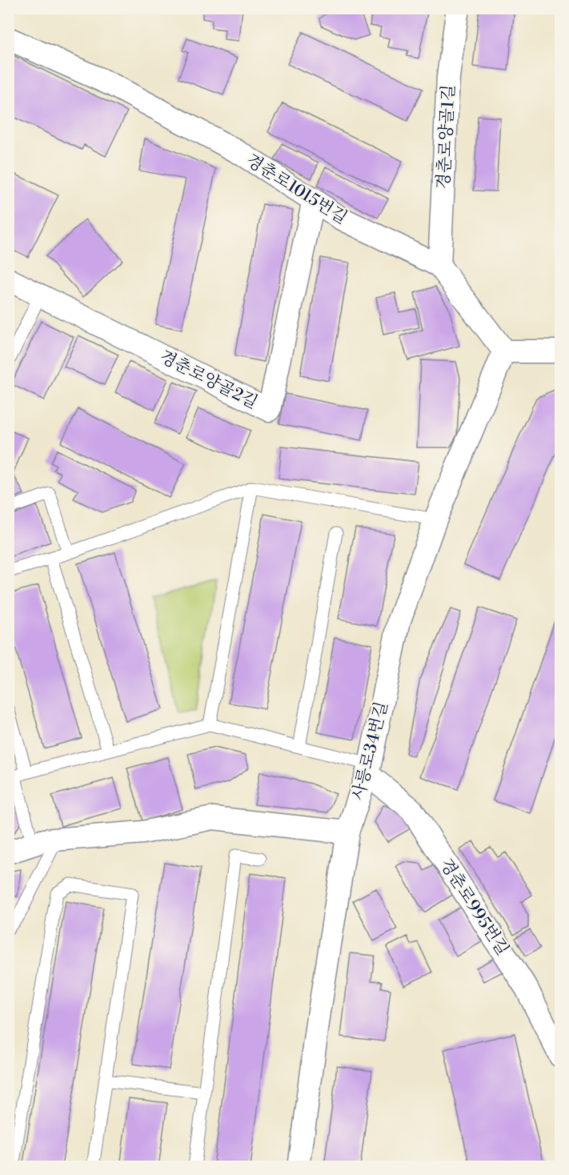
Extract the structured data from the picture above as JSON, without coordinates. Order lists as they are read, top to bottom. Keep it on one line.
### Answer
{"streets":{"street":["경춘로양골1길","경춘로1015번길","경춘로양골2길","사릉로34번길","경춘로995번길"]},"crossings":[["경춘로양골1길","경춘로1015번길"],["경춘로1015번길","경춘로양골2길"],["경춘로1015번길","사릉로34번길"],["사릉로34번길","경춘로995번길"]]}
